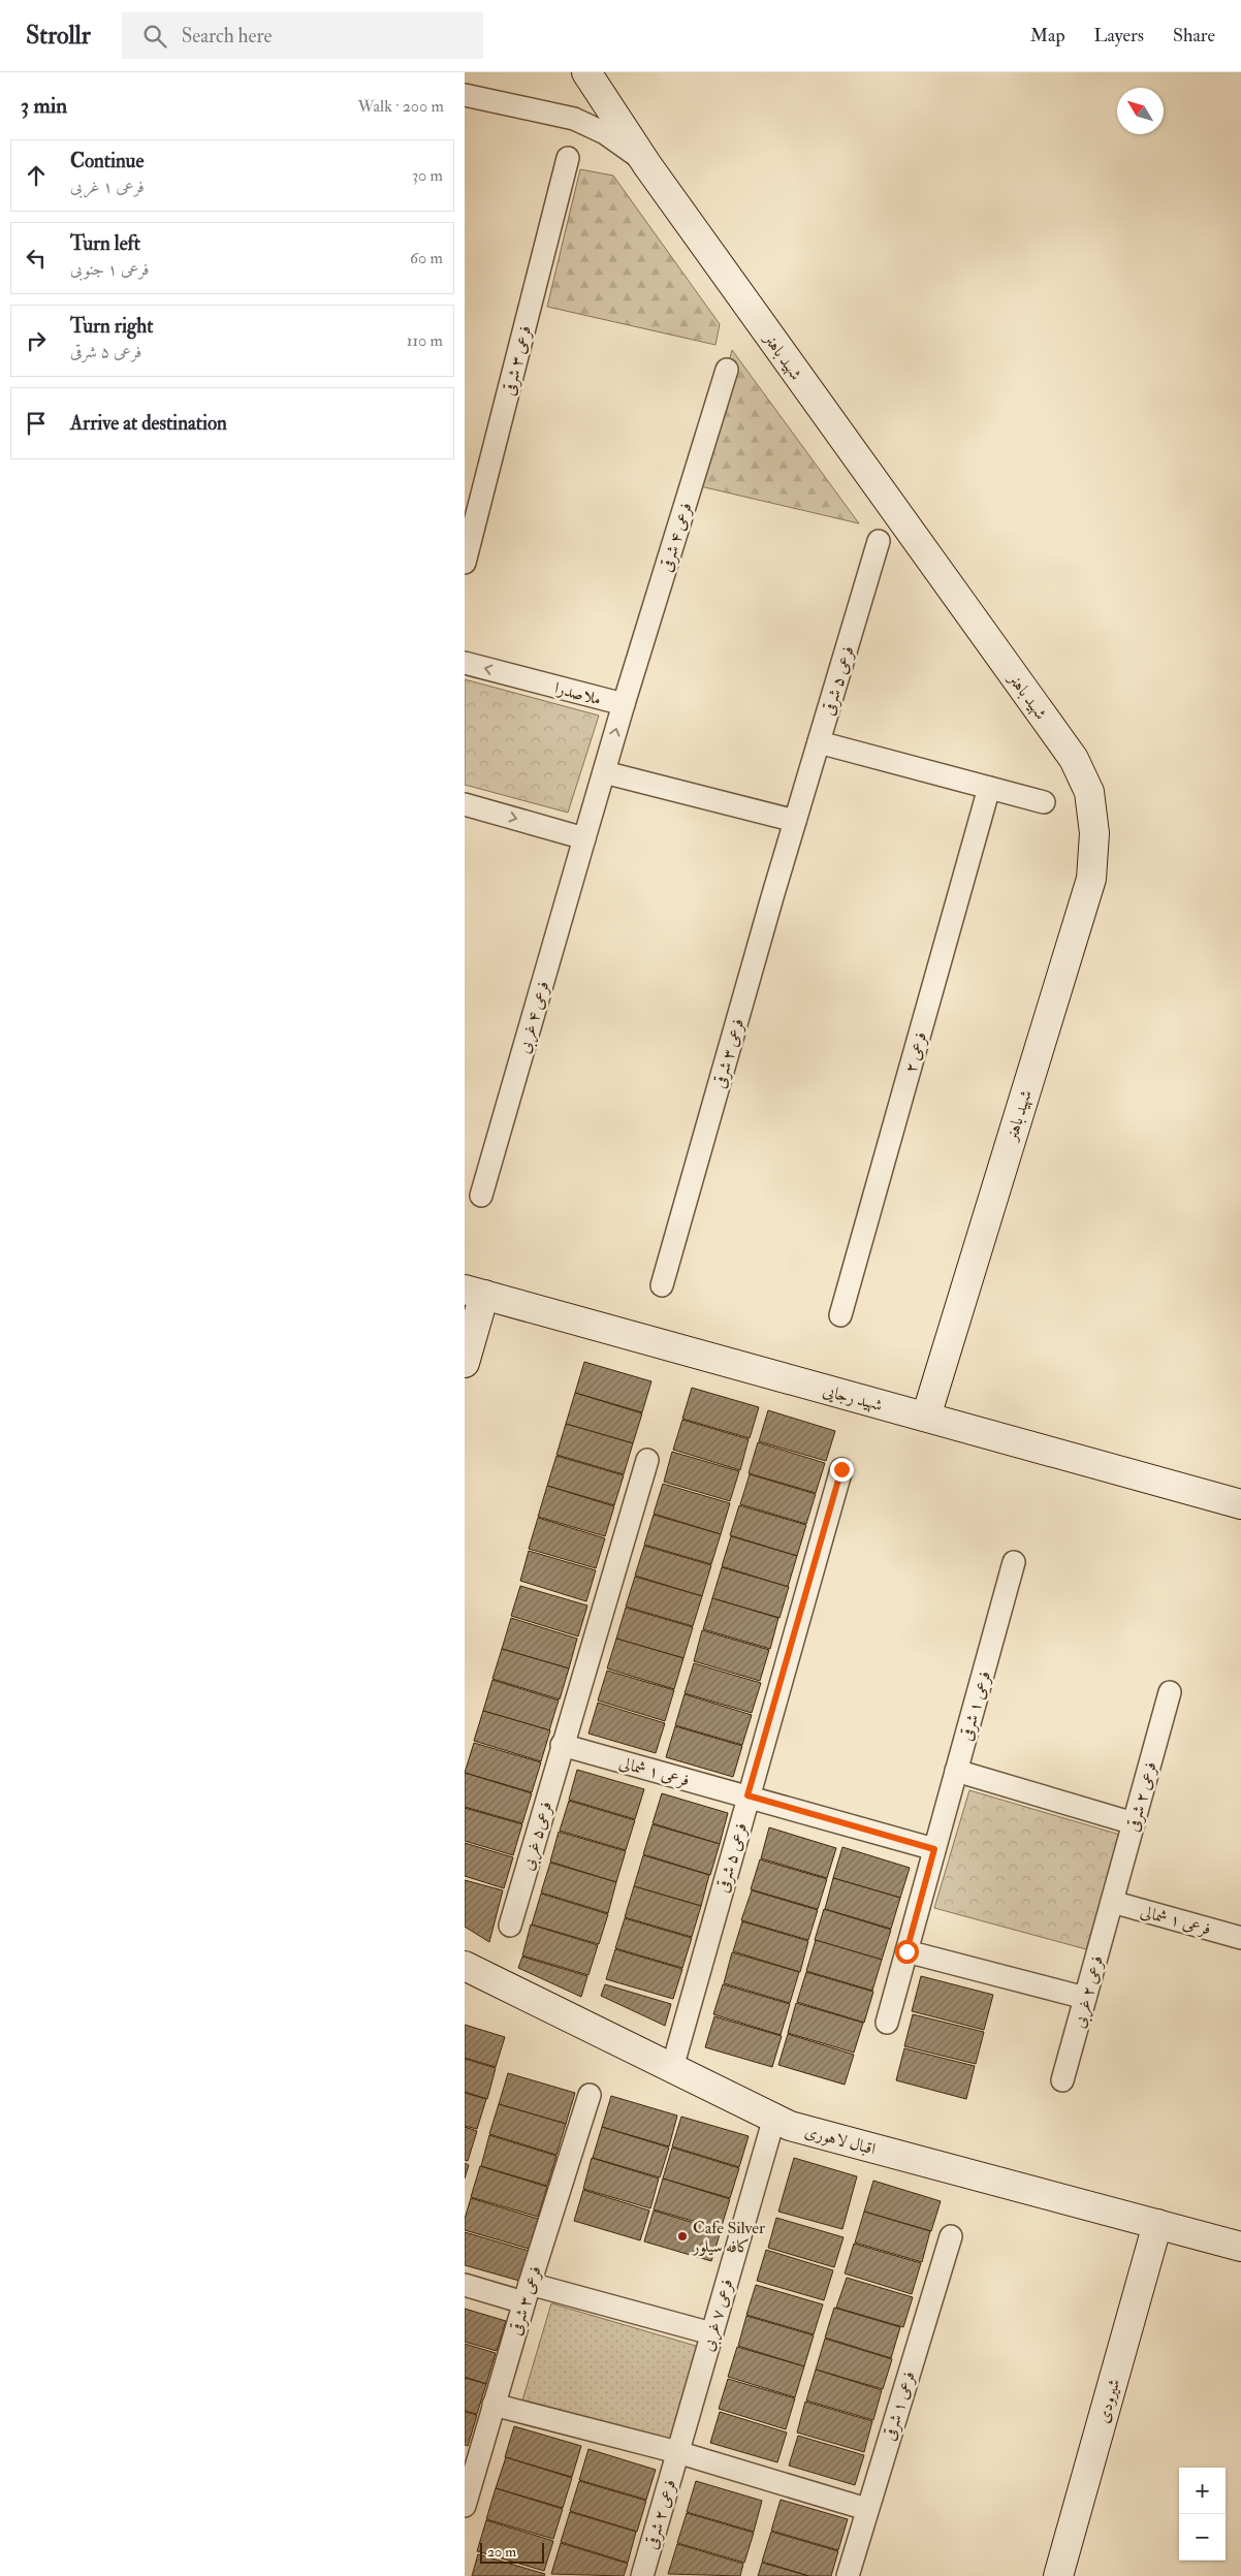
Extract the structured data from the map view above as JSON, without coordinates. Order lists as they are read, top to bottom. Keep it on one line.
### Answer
{"streets":{"street":["شهید باهنر","فرعی ۳ شرقی","فرعی ۴ شرقی","فرعی ۵ شرقی","ملاصدرا","فرعی ۴ غربی","فرعی ۲","شهید رجایی","فرعی ۱ شرقی","فرعی ۱ شمالی","فرعی ۲ شرقی","فرعی۵ غربی","فرعی ۲ غربی","اقبال لاهوری","فرعی ۷ غربی","شیرودی"]},"crossings":[["شهید باهنر","شهید رجایی"],["فرعی ۳ شرقی","فرعی ۵ شرقی"],["فرعی ۴ شرقی","ملاصدرا"],["فرعی ۵ شرقی","فرعی ۱ شمالی"],["فرعی ۵ شرقی","اقبال لاهوری"],["ملاصدرا","فرعی ۴ غربی"],["فرعی ۱ شرقی","فرعی ۱ شمالی"],["فرعی ۱ شمالی","فرعی ۲ شرقی"],["فرعی ۱ شمالی","فرعی۵ غربی"],["فرعی ۱ شمالی","فرعی ۲ غربی"],["فرعی ۲ شرقی","فرعی ۲ غربی"],["فرعی ۲ شرقی","فرعی ۷ غربی"],["اقبال لاهوری","فرعی ۷ غربی"],["اقبال لاهوری","شیرودی"]],"places":["Cafe Silver کافه سیلور"],"scale_bar":"20 m","north":"top left","page":{"header":"Strollr","search":"Search here","nav":["Map","Layers","Share"],"heading":["3 min","Walk · 200 m"],"list":[["Continue","فرعی ۱ غربی","30 m"],["Turn left","فرعی ۱ جنوبی","60 m"],["Turn right","فرعی ۵ شرقی","110 m"],"Arrive at destination"],"map_buttons":["+","−"],"scale":"20 m"}}
